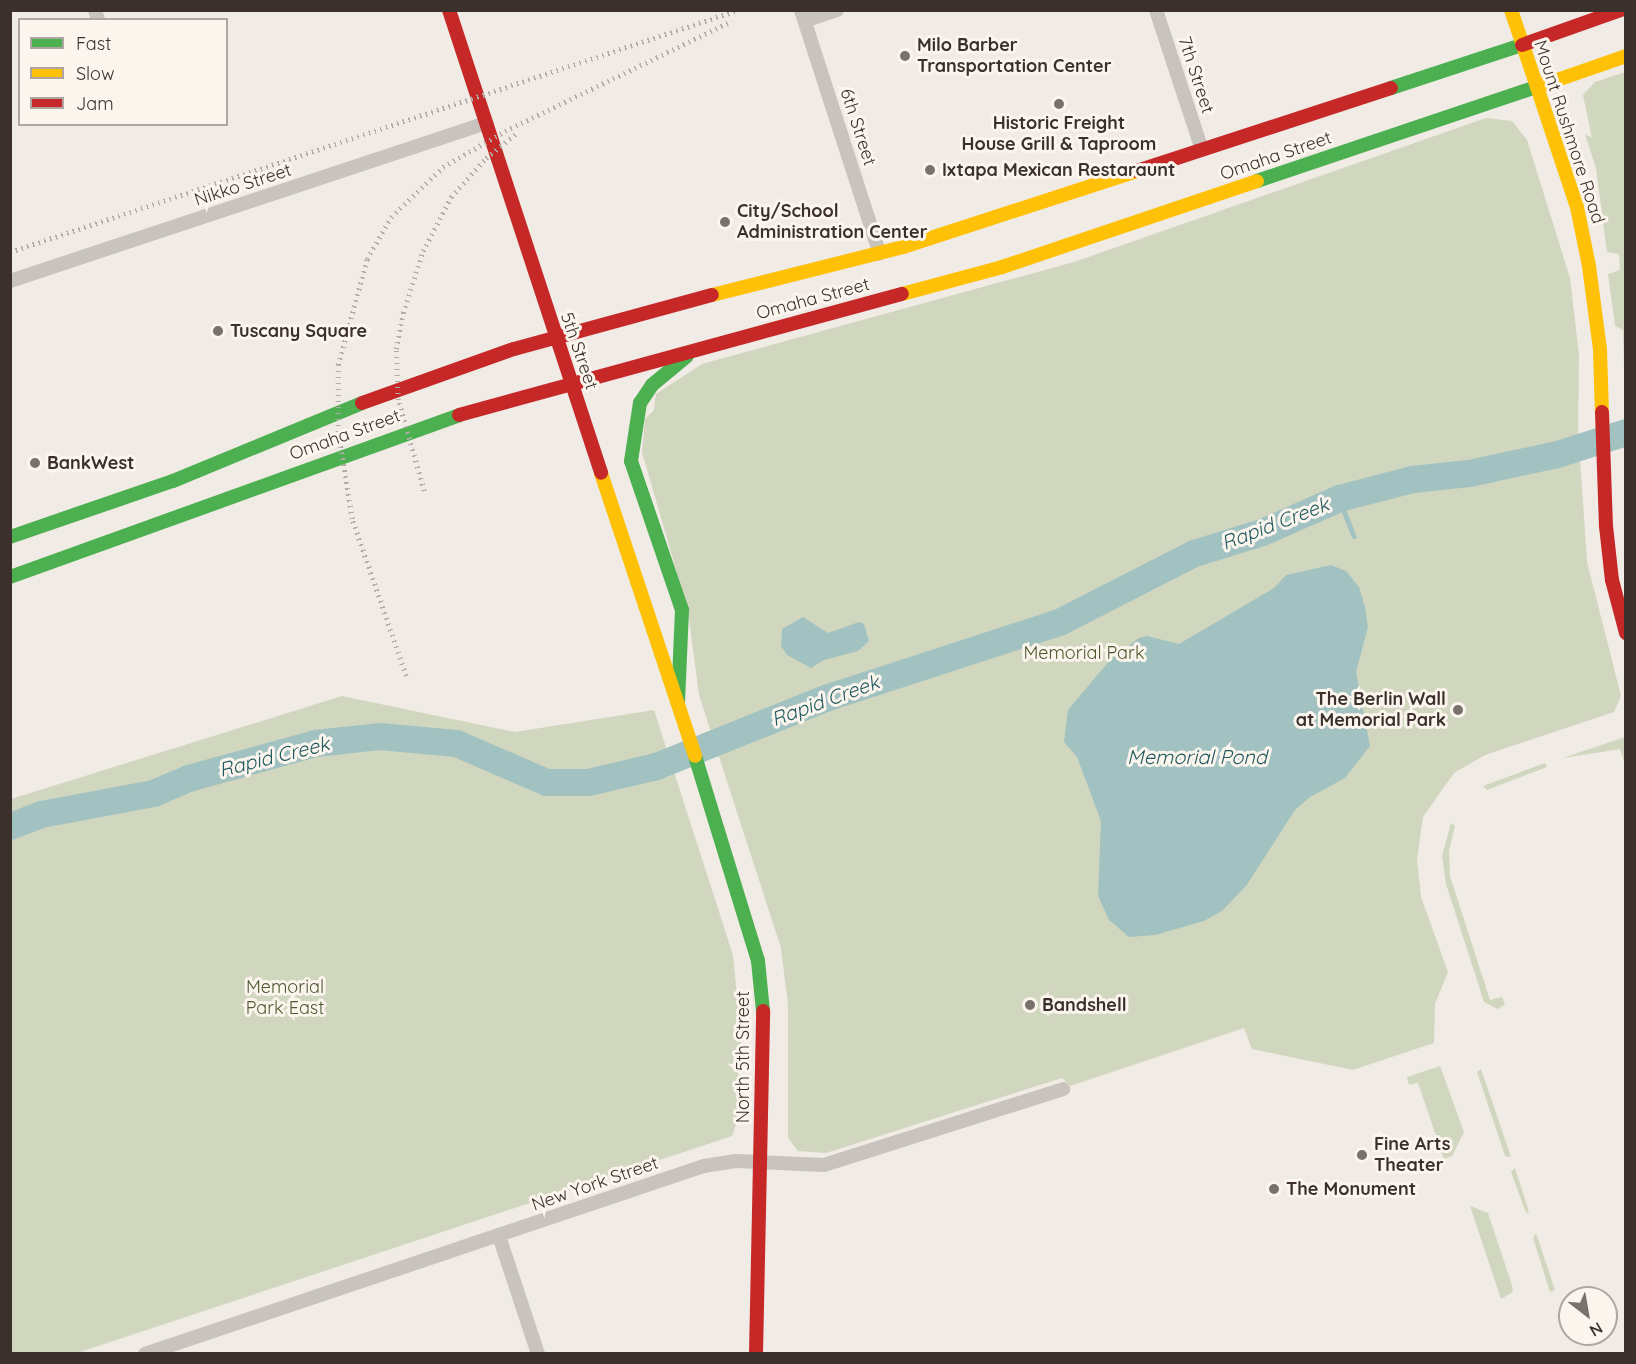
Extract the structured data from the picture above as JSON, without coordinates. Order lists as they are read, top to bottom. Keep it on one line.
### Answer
{"streets":{"main road":["Mount Rushmore Road","Omaha Street","5th Street","North 5th Street"],"street":["7th Street","6th Street","Nikko Street","New York Street"]},"crossings":[["7th Street","Omaha Street"],["6th Street","Omaha Street"],["Mount Rushmore Road","Omaha Street"],["Omaha Street","5th Street"],["Nikko Street","5th Street"],["5th Street","North 5th Street"],["North 5th Street","New York Street"]],"water":["Rapid Creek","Memorial Pond"],"parks":["Memorial Park","Memorial Park East"],"places":["Milo Barber Transportation Center","Historic Freight House Grill & Taproom","Ixtapa Mexican Restaraunt","City/School Administration Center","Tuscany Square","BankWest","The Berlin Wall at Memorial Park","Bandshell","Fine Arts Theater","The Monument"],"legend":["Fast","Slow","Jam"],"north":"bottom right"}
